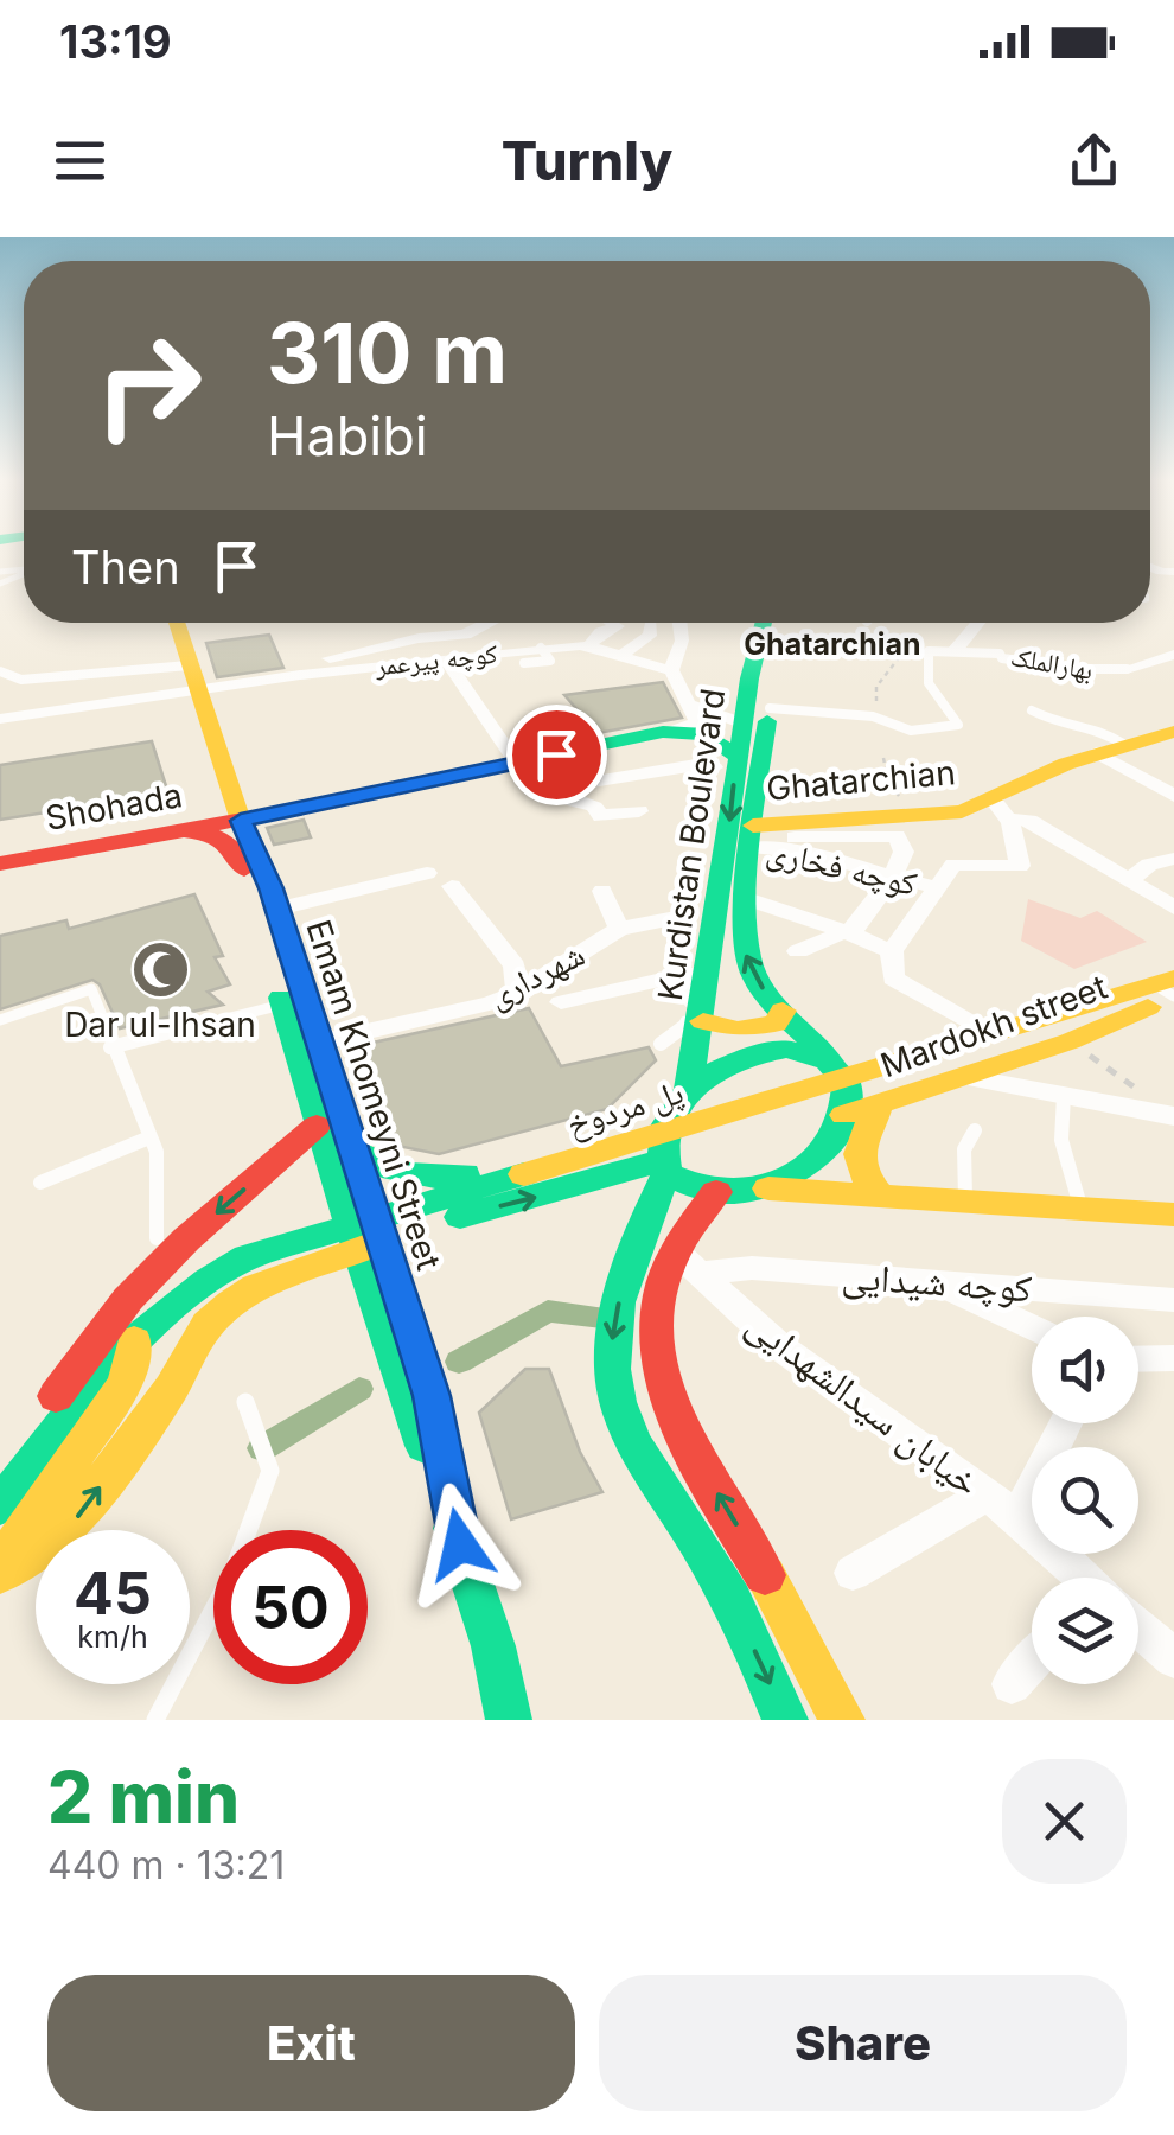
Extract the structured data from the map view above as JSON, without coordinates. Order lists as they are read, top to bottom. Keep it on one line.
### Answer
{"streets":{"main road":["Ghatarchian","Shohada","Kurdistan Boulevard","Mardokh street","Emam Khomeyni Street","پل مردوخ"],"street":["کوچه پیرعمر","بهارالملک","کوچه فخاری","شهرداری","کوچه شیدایی","خیابان سیدالشهدایی"]},"crossings":[["کوچه پیرعمر","Emam Khomeyni Street"],["Ghatarchian","Kurdistan Boulevard"],["Ghatarchian","کوچه فخاری"],["Shohada","Emam Khomeyni Street"],["Kurdistan Boulevard","Mardokh street"],["شهرداری","Emam Khomeyni Street"],["Mardokh street","پل مردوخ"],["کوچه شیدایی","خیابان سیدالشهدایی"]],"districts":["Ghatarchian"],"places":{"mosque":["Dar ul-Ihsan"]},"page":{"status":"13:19","header":"Turnly","turn":["310 m","Habibi"],"then":"Then","speed":"45 km/h","limit":"50","heading":["2 min","440 m · 13:21"],"buttons":["Exit","Share"]}}
